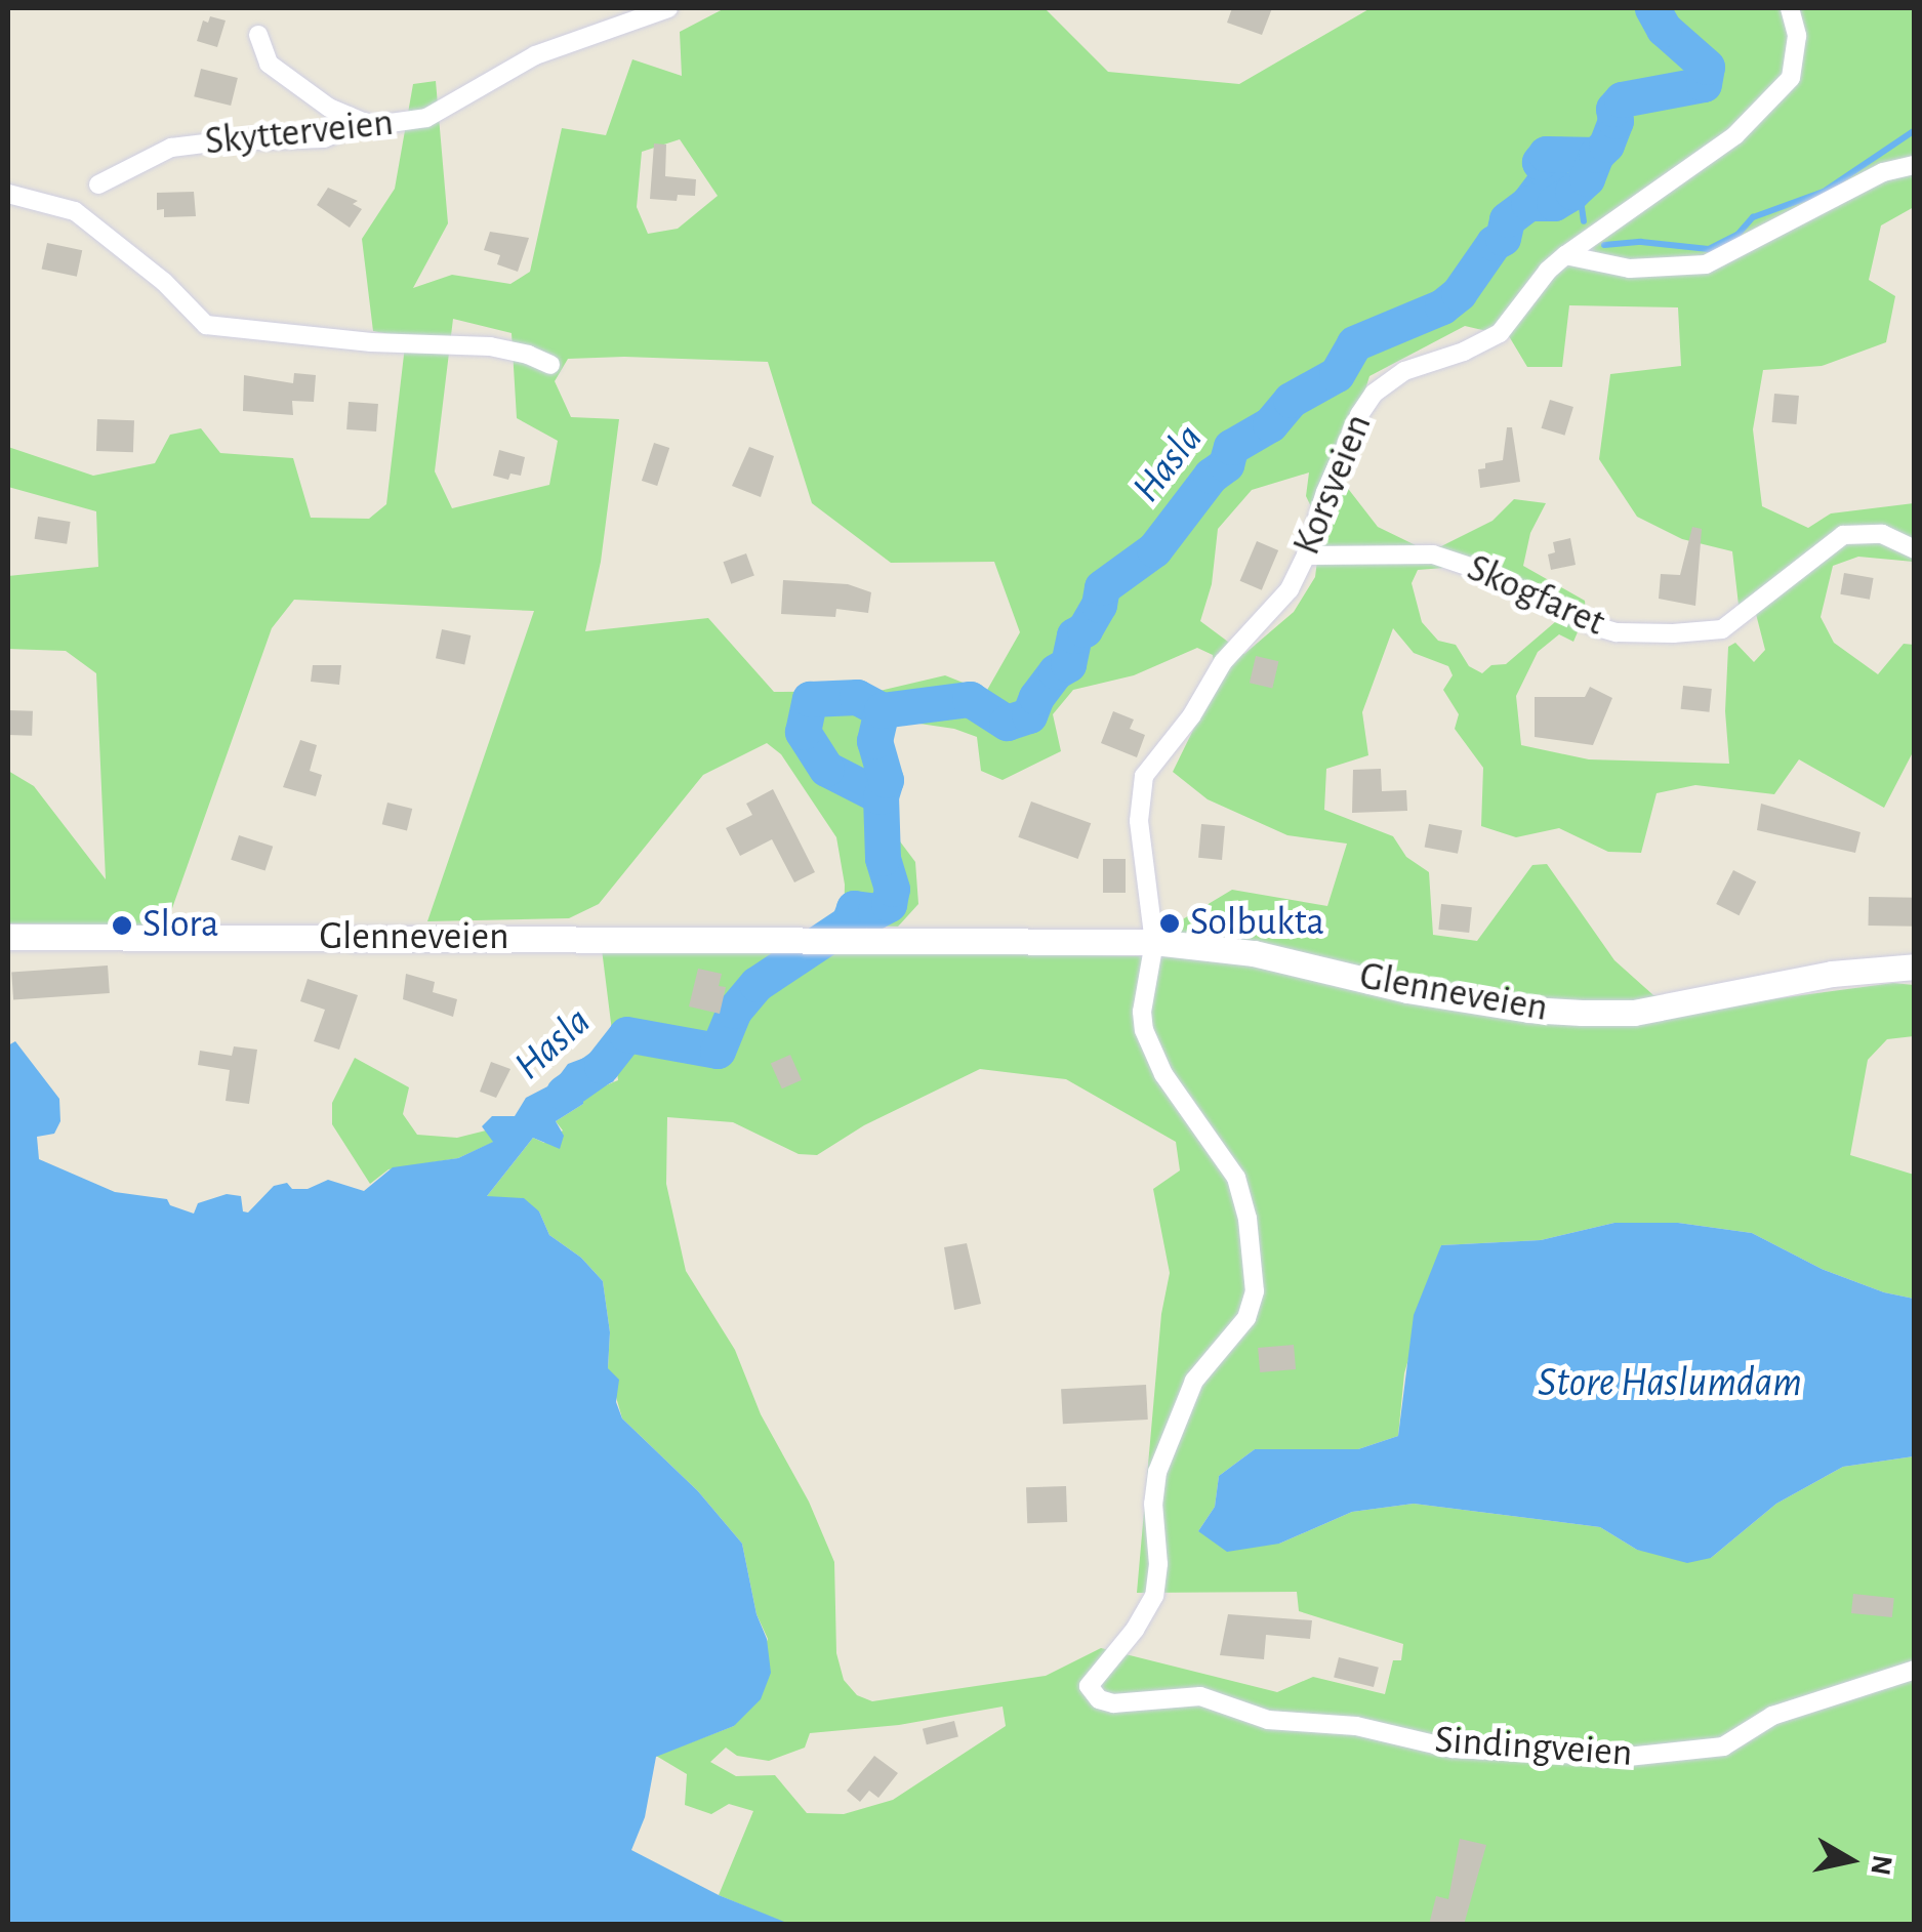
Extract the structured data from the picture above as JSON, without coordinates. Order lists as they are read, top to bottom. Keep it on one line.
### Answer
{"streets":{"main road":["Glenneveien"],"street":["Skytterveien","Korsveien","Skogfaret","Sindingveien"]},"crossings":[["Korsveien","Skogfaret"],["Korsveien","Glenneveien"],["Korsveien","Sindingveien"]],"water":["Hasla","Store Haslumdam"],"places":["Solbukta","Slora"],"north":"right"}
